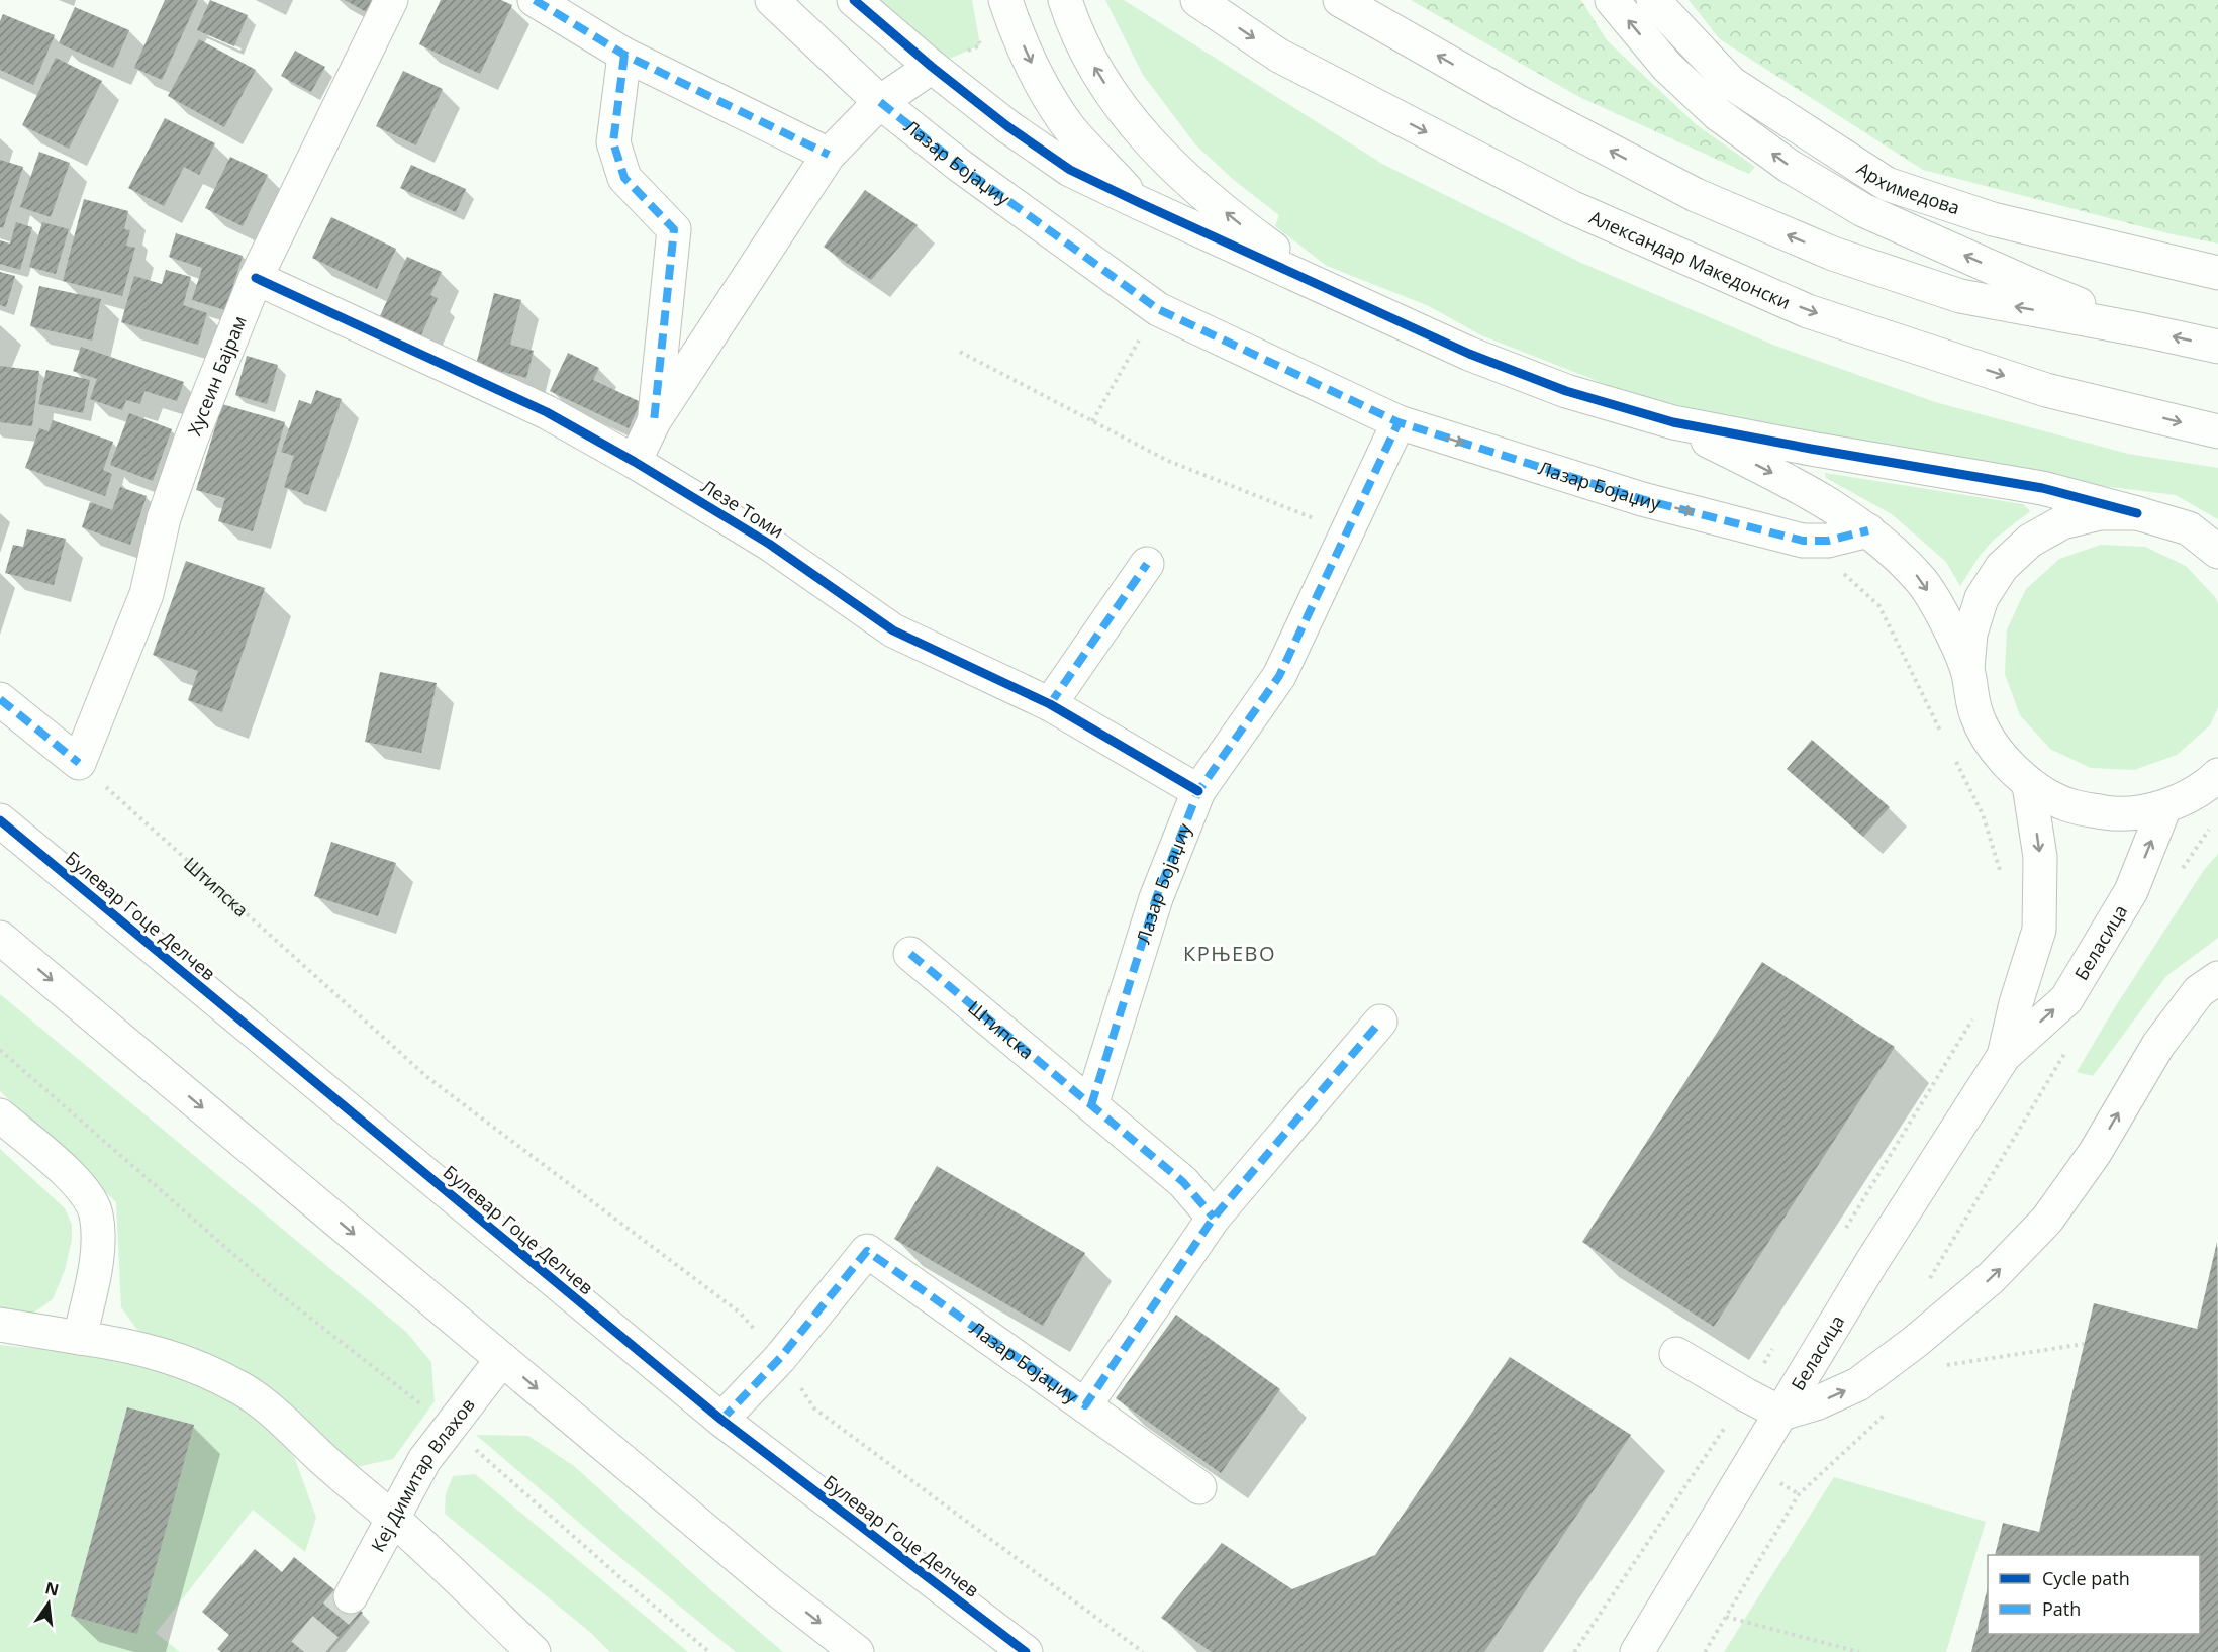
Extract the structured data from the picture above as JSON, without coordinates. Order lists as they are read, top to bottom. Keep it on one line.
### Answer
{"streets":{"street":["Лазар Бојаџиу","Архимедова","Александар Македонски","Хусеин Бајрам","Лезе Томи","Штипска","Булевар Гоце Делчев","Беласица","Кеј Димитар Влахов"]},"crossings":[["Лазар Бојаџиу","Лезе Томи"],["Лазар Бојаџиу","Штипска"],["Хусеин Бајрам","Лезе Томи"],["Хусеин Бајрам","Штипска"]],"districts":["КРЊЕВО"],"legend":["Cycle path","Path"],"north":"top"}
